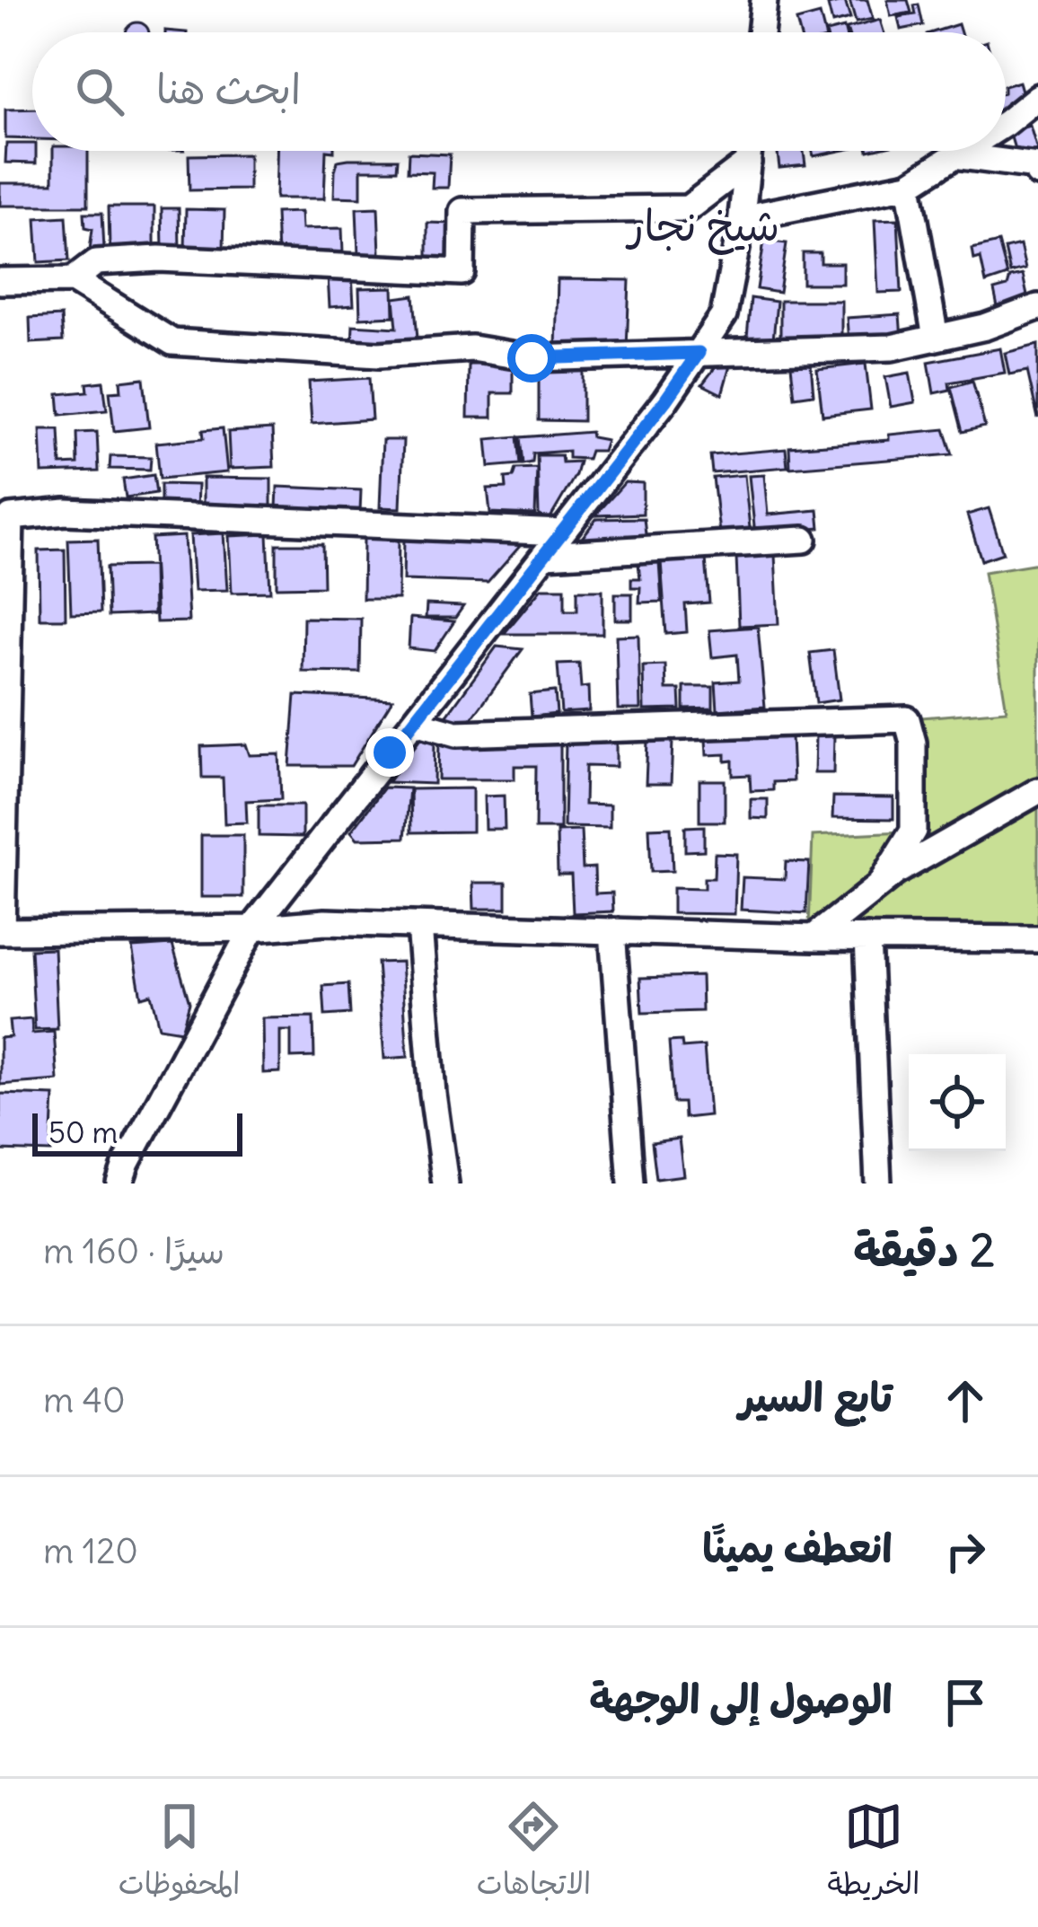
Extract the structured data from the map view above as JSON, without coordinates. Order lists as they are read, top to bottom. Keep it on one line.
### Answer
{"districts":["شيخ نجار"],"scale_bar":"50 m","page":{"search":"ابحث هنا","scale":"50 m","heading":["2 دقيقة","سيرًا · 160 m"],"list":[["تابع السير","40 m"],["انعطف يمينًا","120 m"],"الوصول إلى الوجهة"],"nav":["الخريطة","الاتجاهات","المحفوظات"]}}
